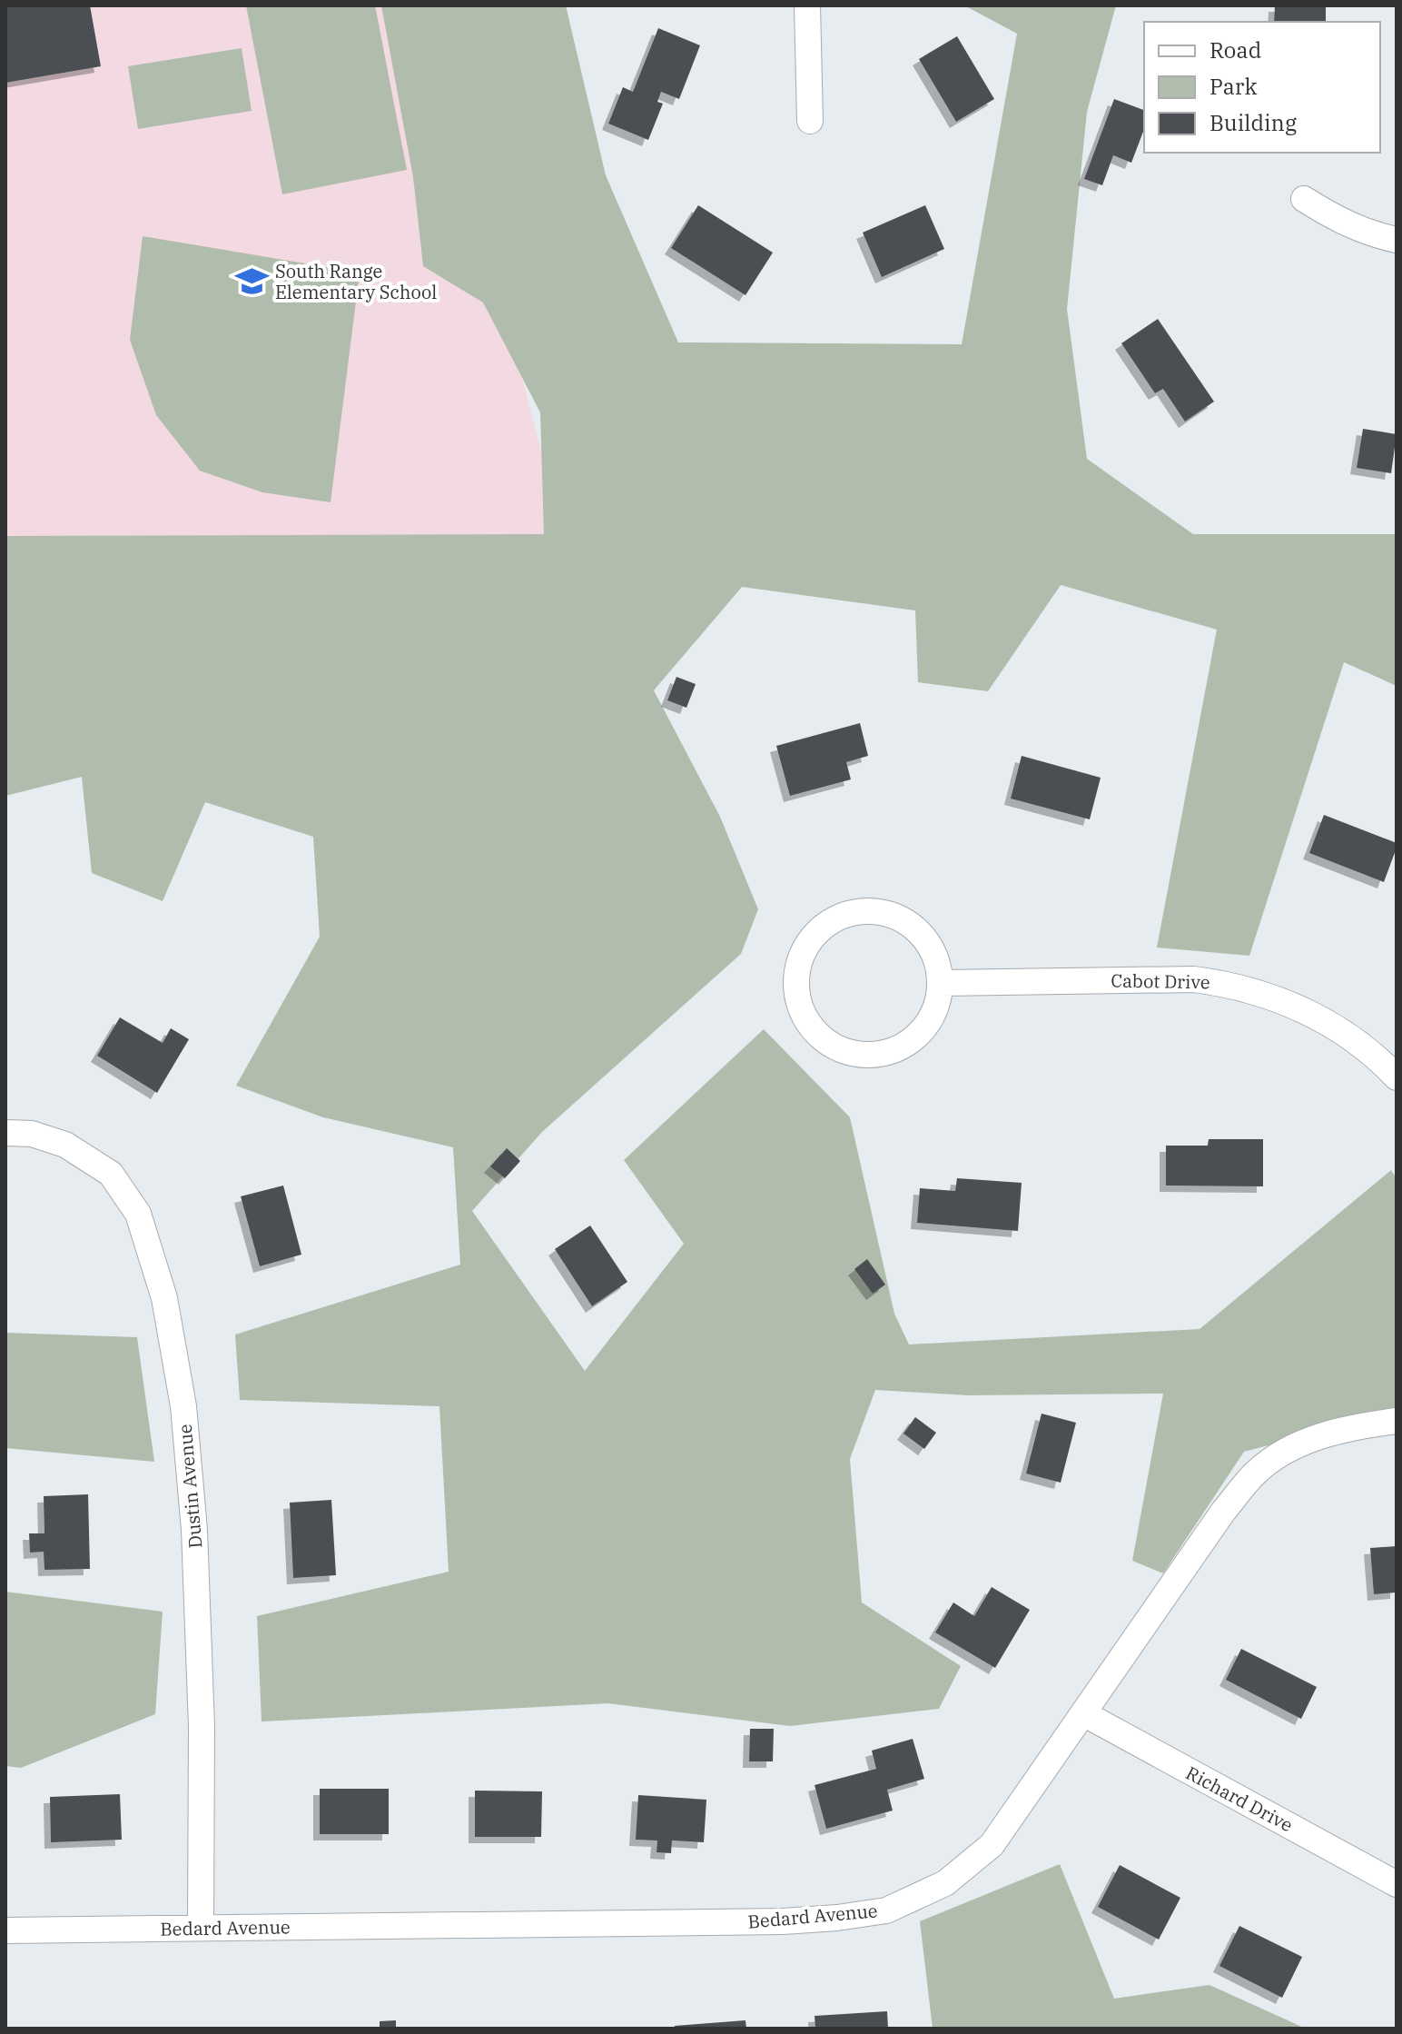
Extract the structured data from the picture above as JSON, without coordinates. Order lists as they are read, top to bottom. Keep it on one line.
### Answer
{"streets":{"street":["Cabot Drive","Dustin Avenue","Richard Drive","Bedard Avenue"]},"crossings":[["Dustin Avenue","Bedard Avenue"],["Richard Drive","Bedard Avenue"]],"places":{"school or university":["South Range Elementary School"]},"legend":["Road","Park","Building"]}
